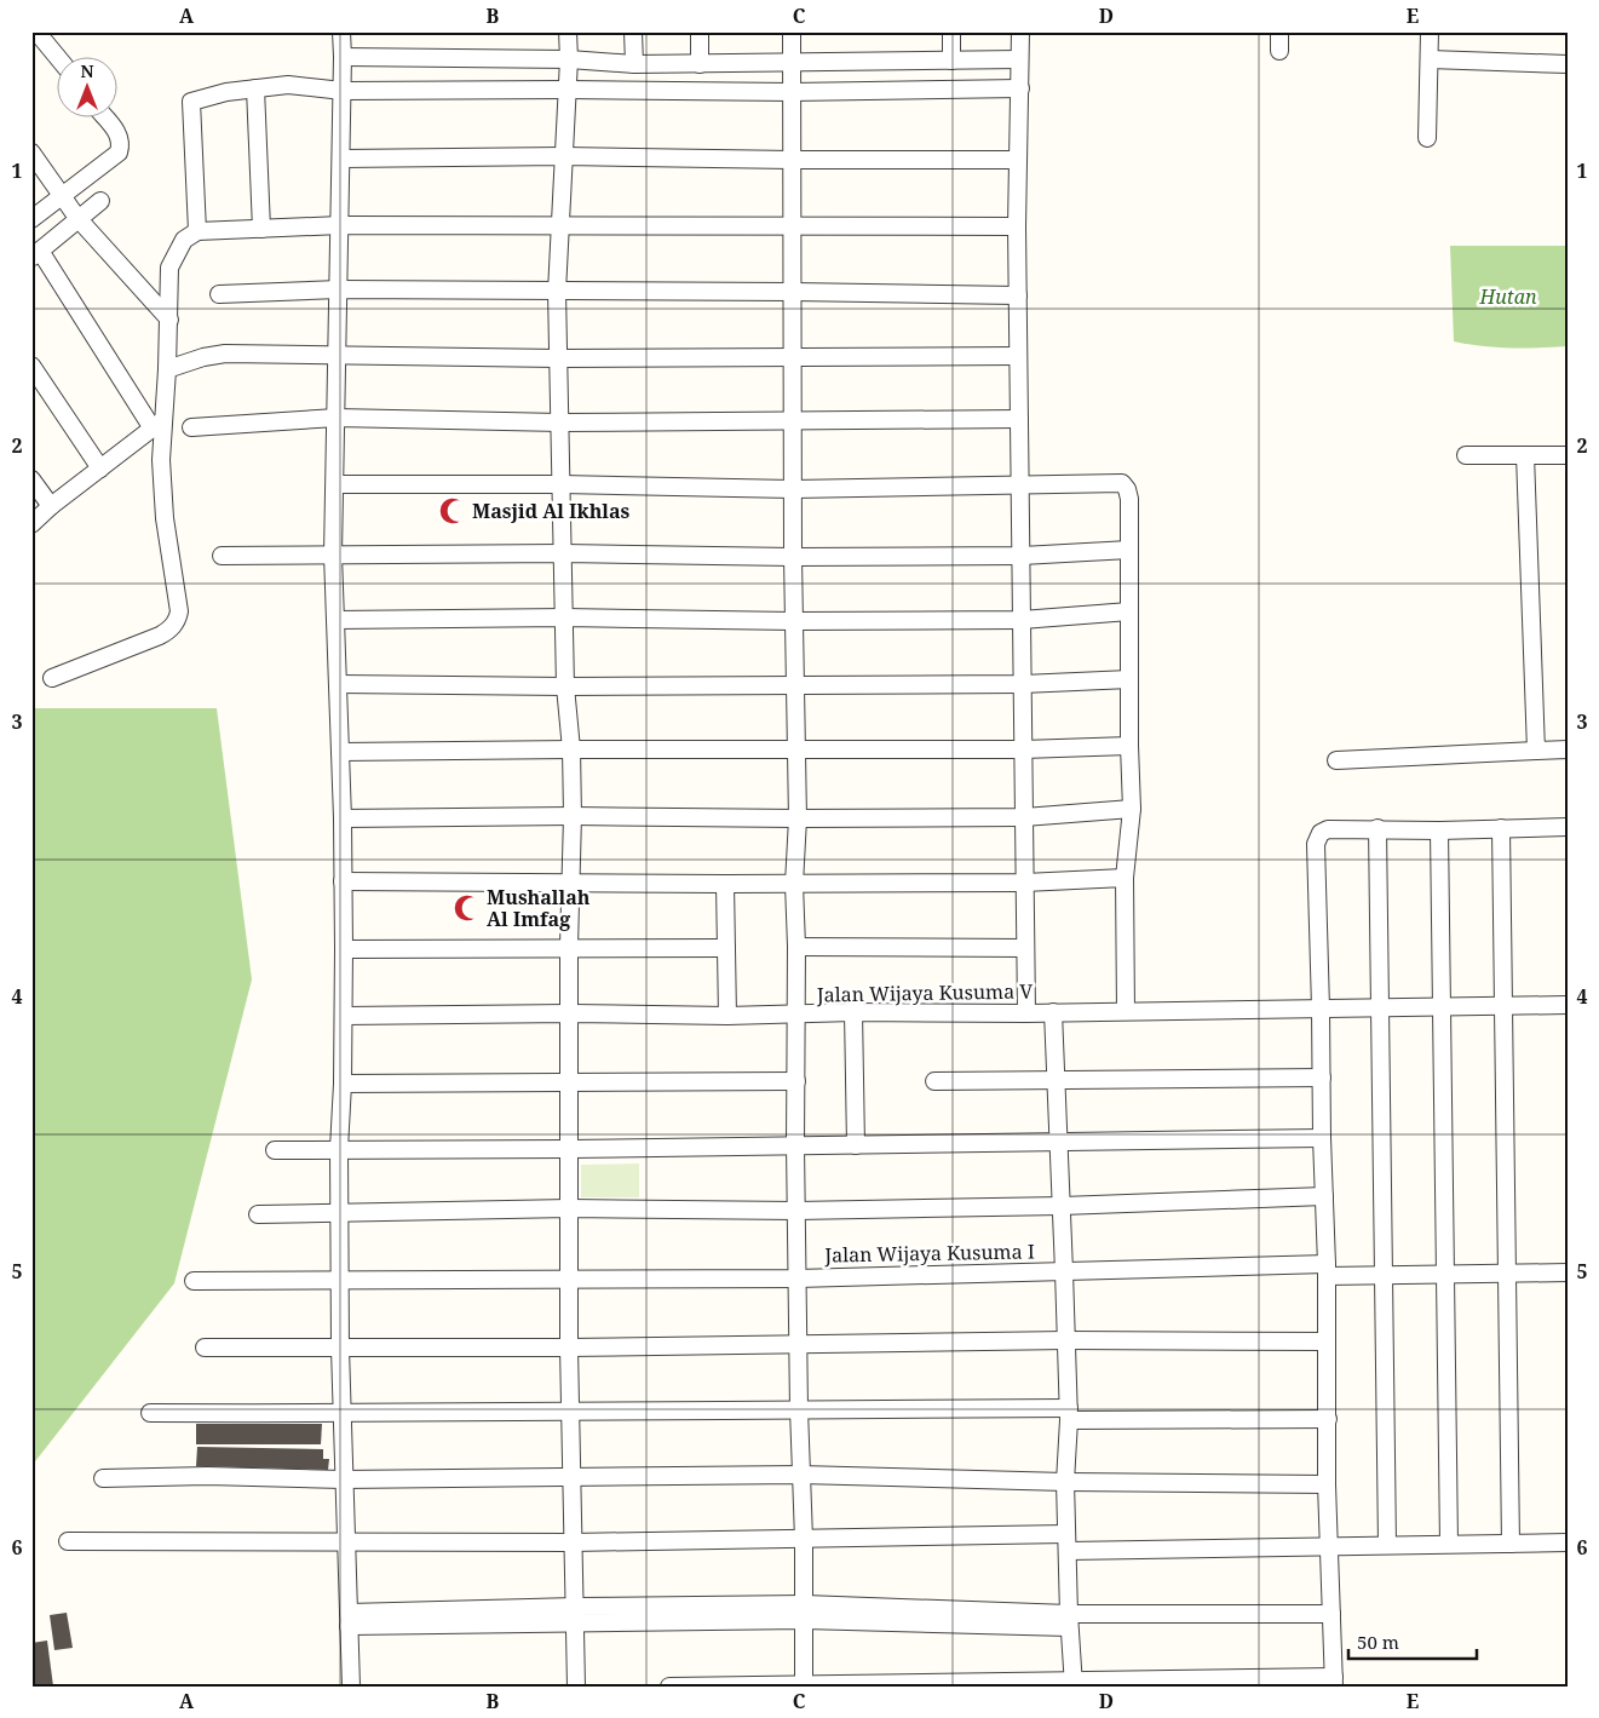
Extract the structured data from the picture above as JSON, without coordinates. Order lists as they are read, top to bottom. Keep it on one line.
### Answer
{"streets":{"street":["Jalan Wijaya Kusuma V","Jalan Wijaya Kusuma I"]},"parks":["Hutan"],"places":{"mosque":["Masjid Al Ikhlas","Mushallah Al Imfag"]},"scale_bar":"50 m","north":"top","grid":{"columns":["A","B","C","D","E"],"rows":["1","2","3","4","5","6"]}}
